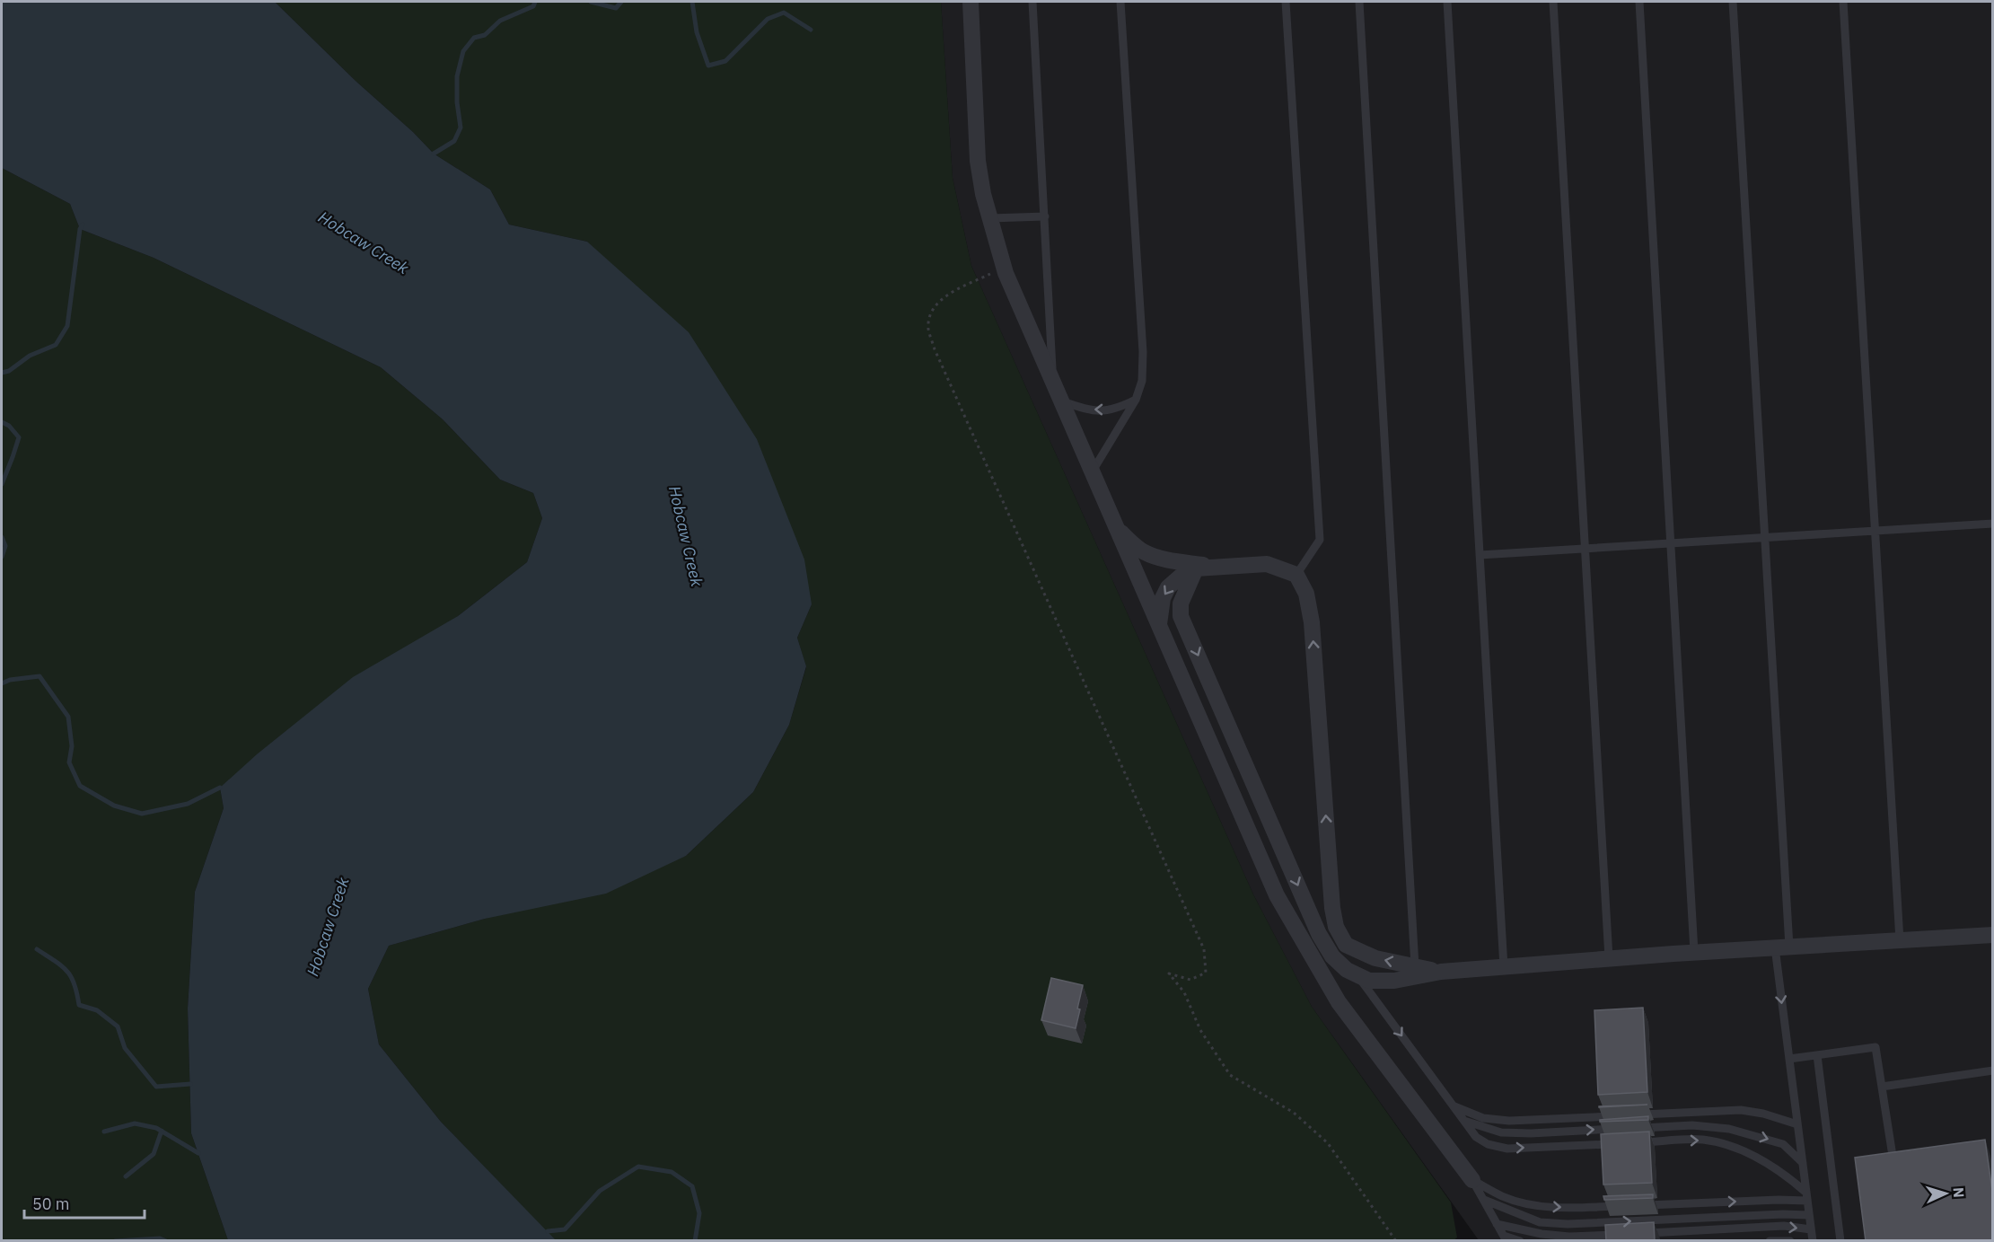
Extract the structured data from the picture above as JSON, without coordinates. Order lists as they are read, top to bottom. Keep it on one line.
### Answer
{"water":["Hobcaw Creek"],"scale_bar":"50 m","north":"right"}
